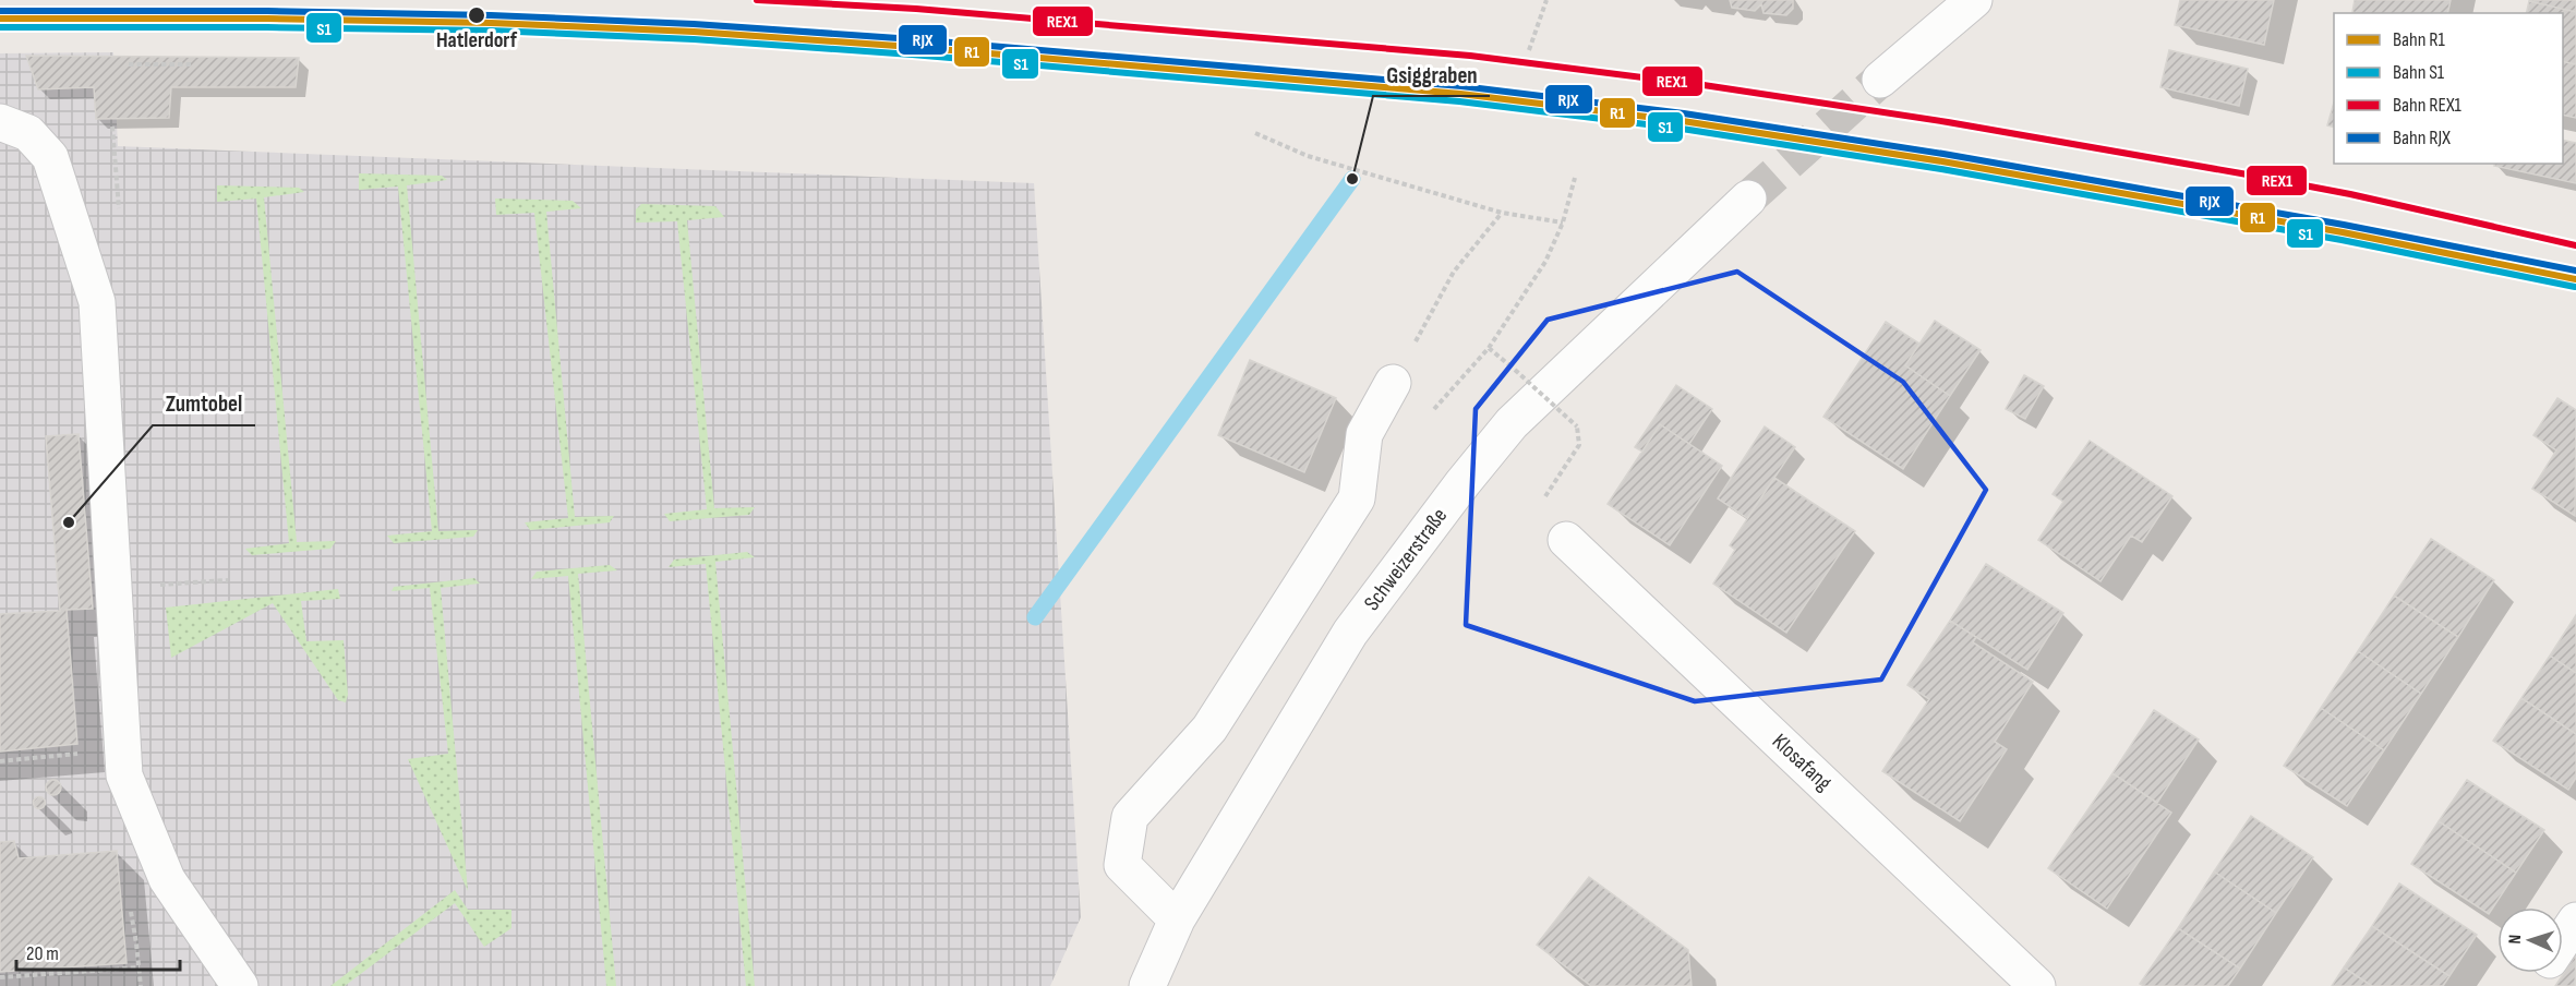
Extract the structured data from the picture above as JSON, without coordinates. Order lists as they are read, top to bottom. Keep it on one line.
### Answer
{"streets":{"street":["Schweizerstraße","Klosafang"]},"places":["Hatlerdorf","Gsiggraben","Zumtobel"],"lines":["rail line REX1","rail line RJX","rail line R1","rail line S1"],"legend":["Bahn R1","Bahn S1","Bahn REX1","Bahn RJX"],"scale_bar":"20 m","north":"left"}
